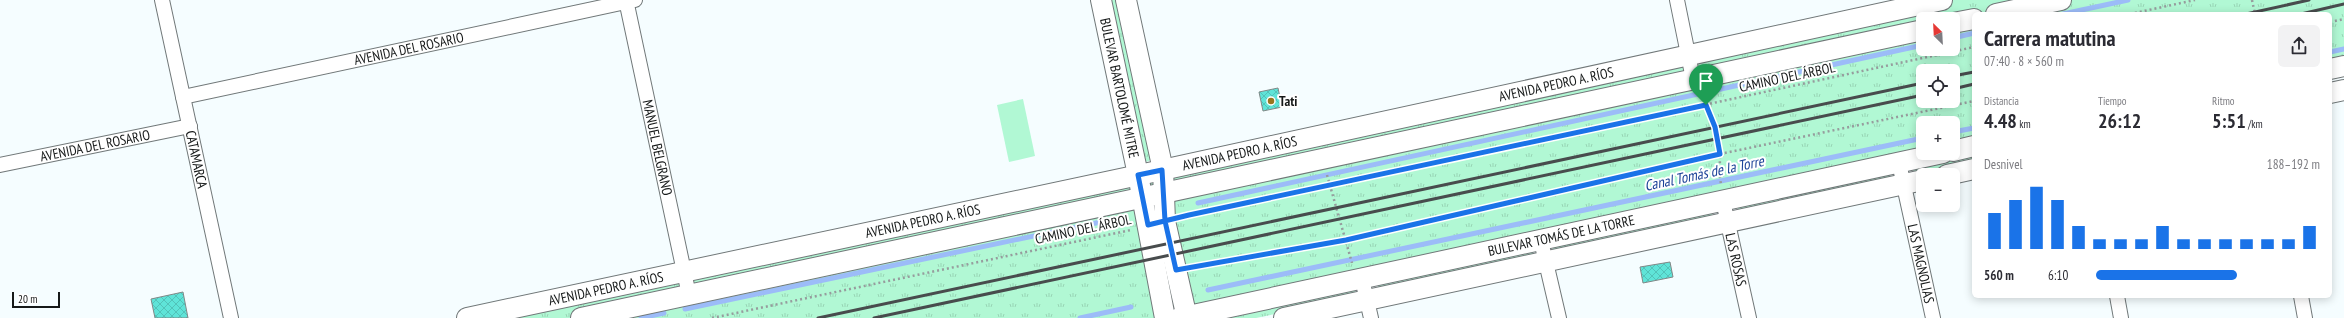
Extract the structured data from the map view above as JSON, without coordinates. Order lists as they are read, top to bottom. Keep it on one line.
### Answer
{"streets":{"main road":["AVENIDA PEDRO A. RÍOS","BULEVAR BARTOLOMÉ MITRE","BULEVAR TOMÁS DE LA TORRE"],"street":["AVENIDA DEL ROSARIO","MANUEL BELGRANO","CATAMARCA","LAS ROSAS","LAS MAGNOLIAS"],"path":["CAMINO DEL ÁRBOL"]},"crossings":[["AVENIDA DEL ROSARIO","MANUEL BELGRANO"],["AVENIDA DEL ROSARIO","CATAMARCA"],["CAMINO DEL ÁRBOL","BULEVAR BARTOLOMÉ MITRE"],["AVENIDA PEDRO A. RÍOS","BULEVAR BARTOLOMÉ MITRE"],["AVENIDA PEDRO A. RÍOS","MANUEL BELGRANO"],["BULEVAR BARTOLOMÉ MITRE","BULEVAR TOMÁS DE LA TORRE"],["BULEVAR TOMÁS DE LA TORRE","LAS ROSAS"],["BULEVAR TOMÁS DE LA TORRE","LAS MAGNOLIAS"]],"water":["Canal Tomás de la Torre"],"places":["Tati"],"scale_bar":"20 m","north":"top left","page":{"map_buttons":["+","−"],"heading":["Carrera matutina","07:40 · 8 × 560 m"],"stats":[["Distancia","4.48 km"],["Tiempo","26:12"],["Ritmo","5:51 /km"]],"chart":["Desnivel","188–192 m"],"list":[{"name":"560 m","note":"6:10"}],"scale":"20 m"}}
